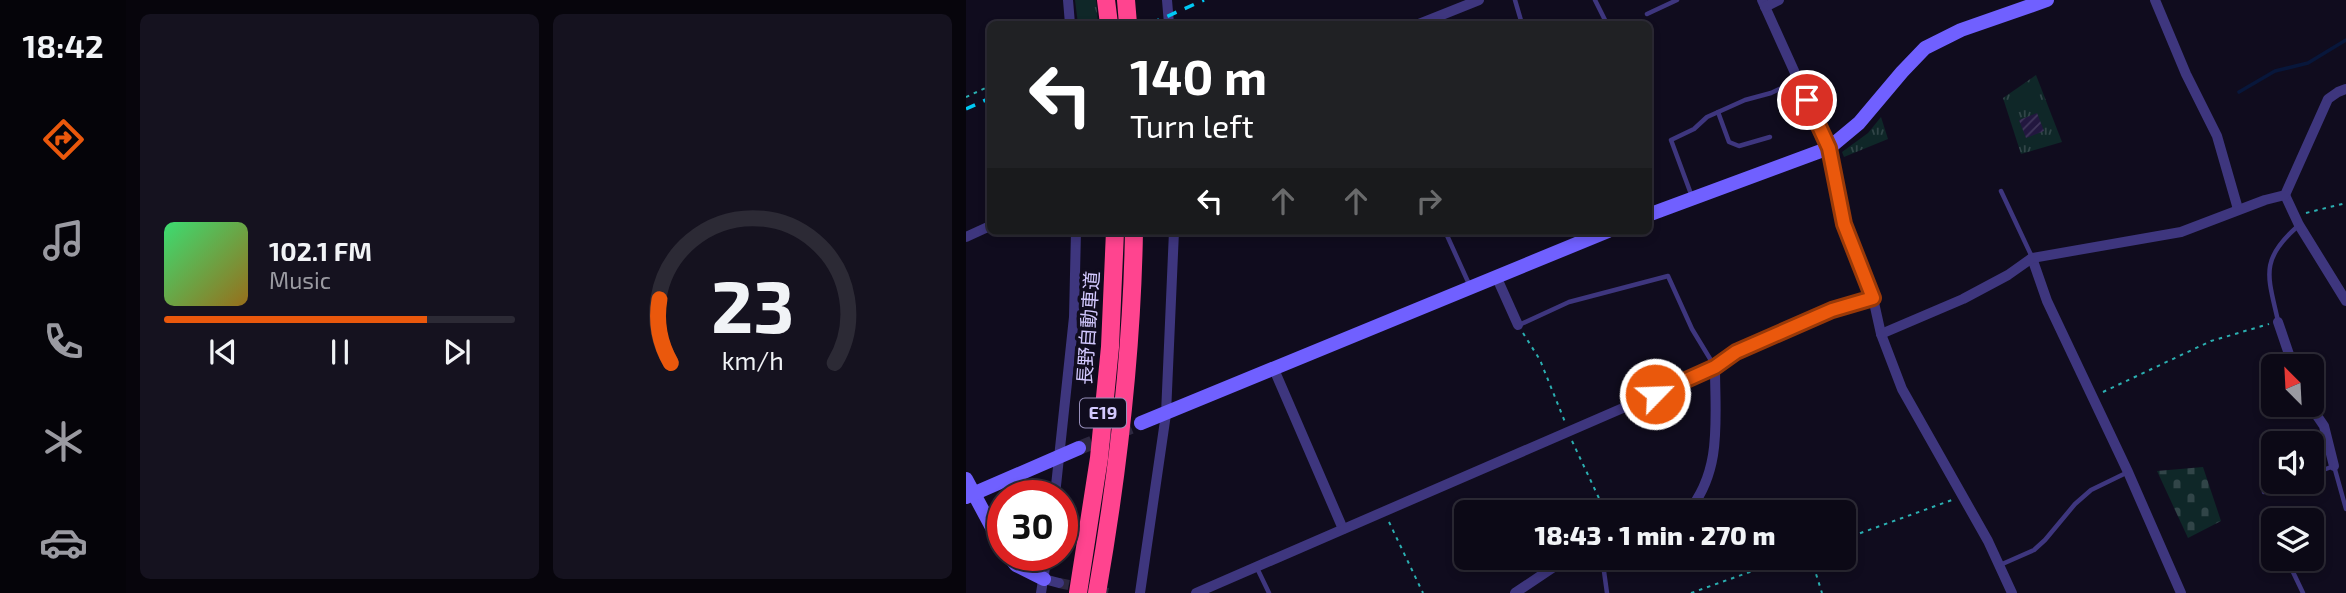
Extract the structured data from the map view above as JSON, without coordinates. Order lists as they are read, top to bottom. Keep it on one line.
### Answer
{"streets":{"highway":["長野自動車道","E19"]},"north":"top left","page":{"tabs":"18:42","turn":["140 m","Turn left"],"song":["102.1 FM","Music"],"limit":"30","trip":"18:43 · 1 min · 270 m","gauge":["23","km/h"]}}
